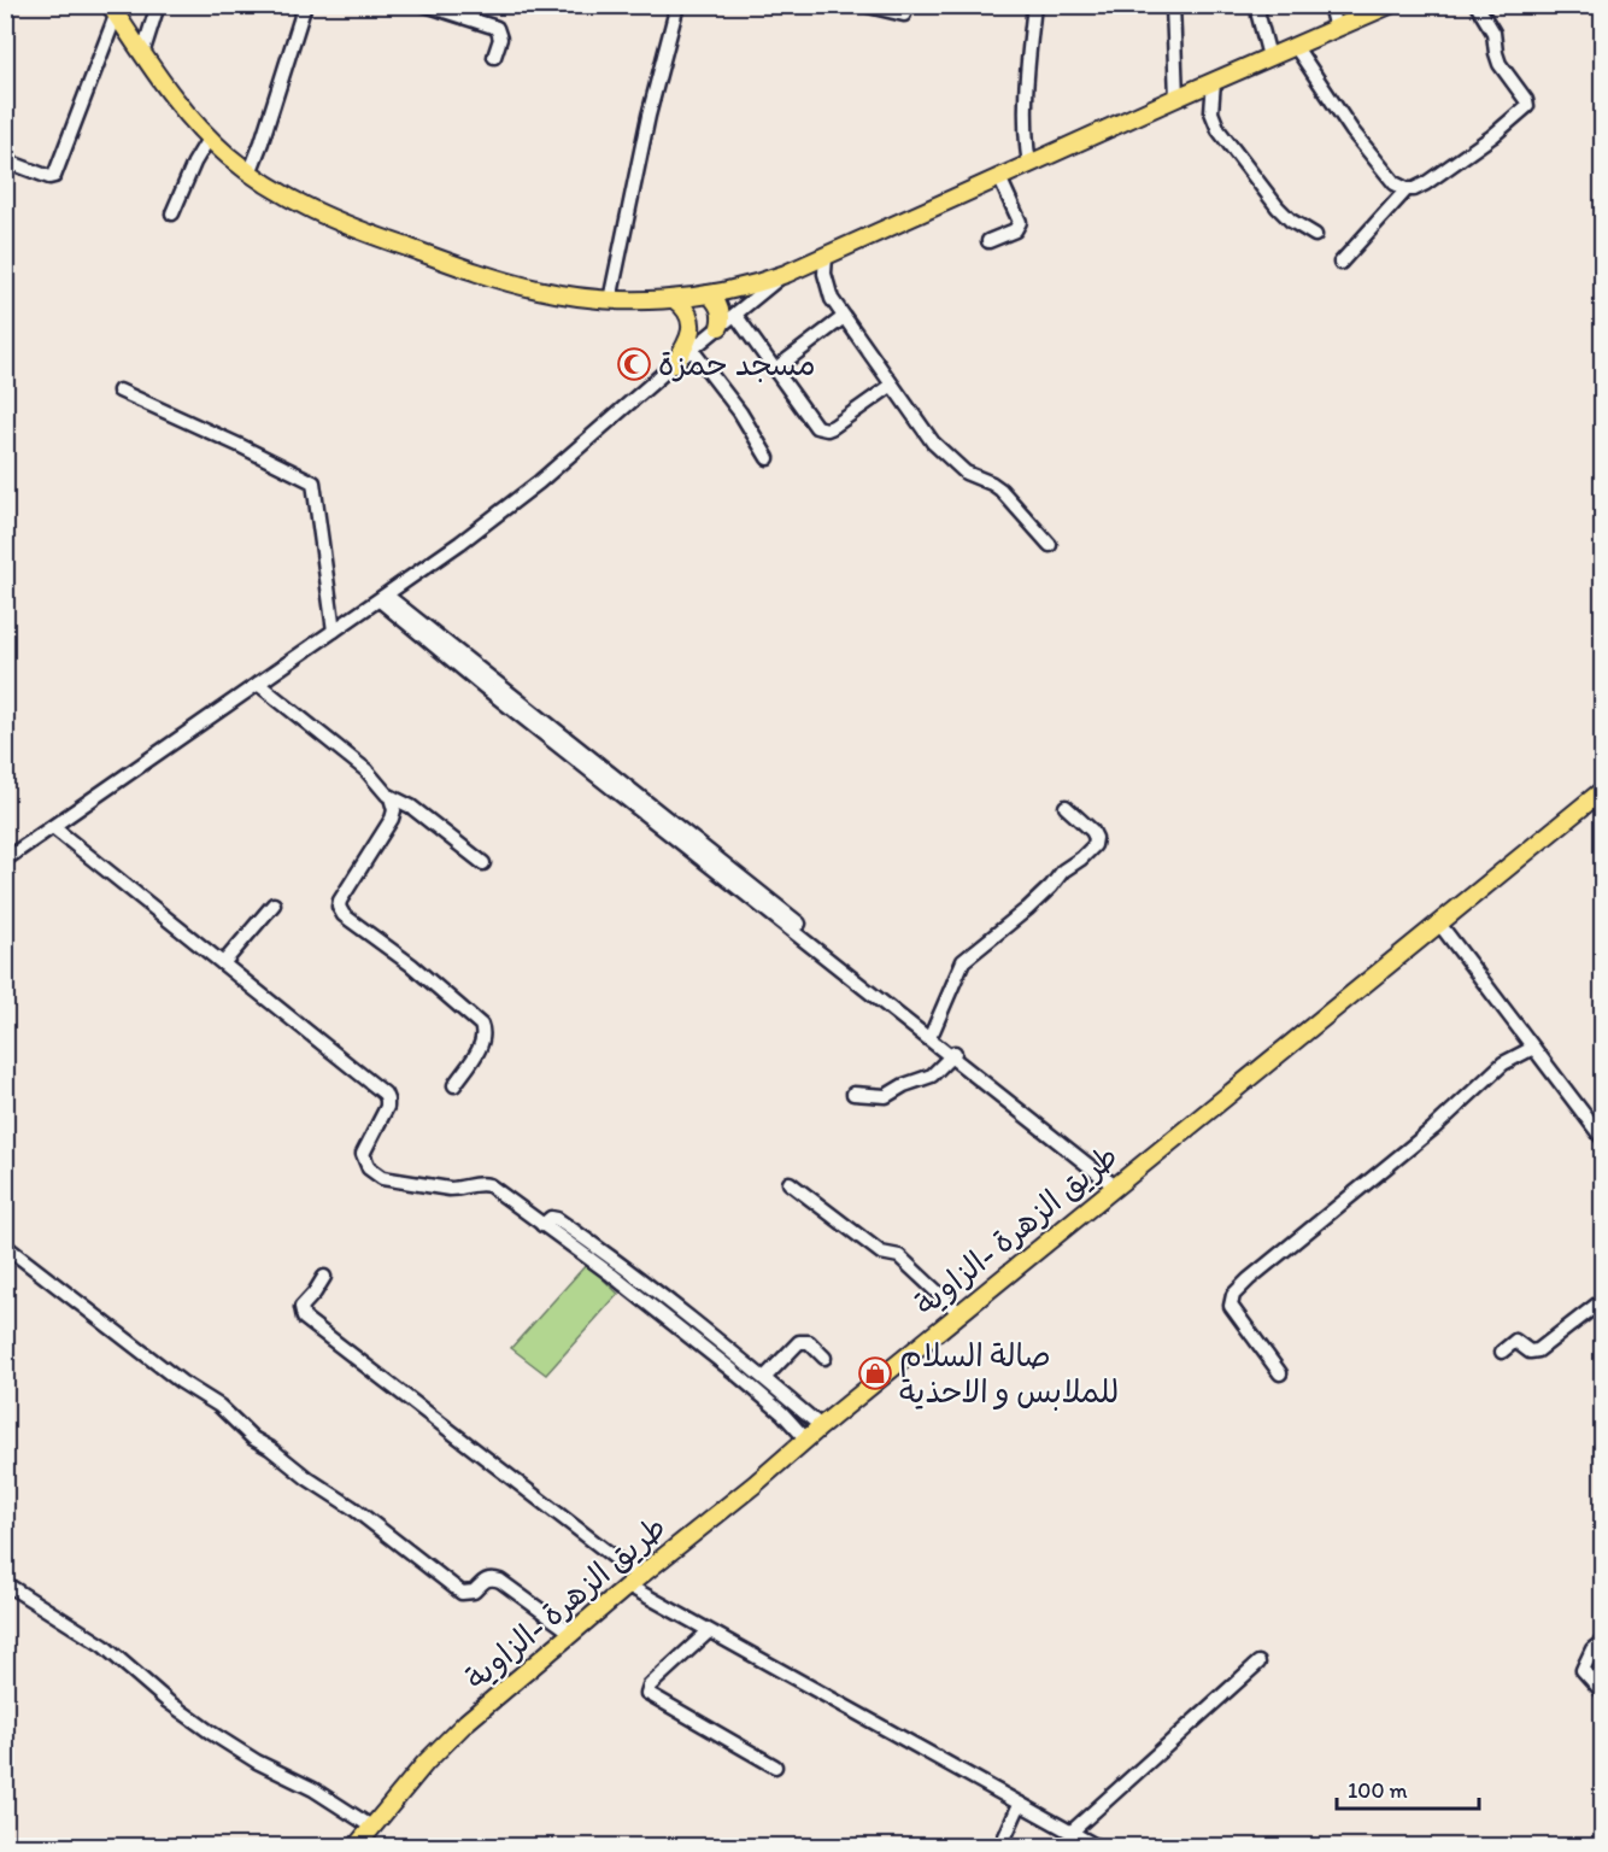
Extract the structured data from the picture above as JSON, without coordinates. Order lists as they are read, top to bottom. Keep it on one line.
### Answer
{"streets":{"main road":["طريق الزهرة -الزاوية"]},"places":{"mosque":["مسجد حمزة"],"shop":["صالة السلام للملابس و الاحذية"]},"scale_bar":"100 m"}
